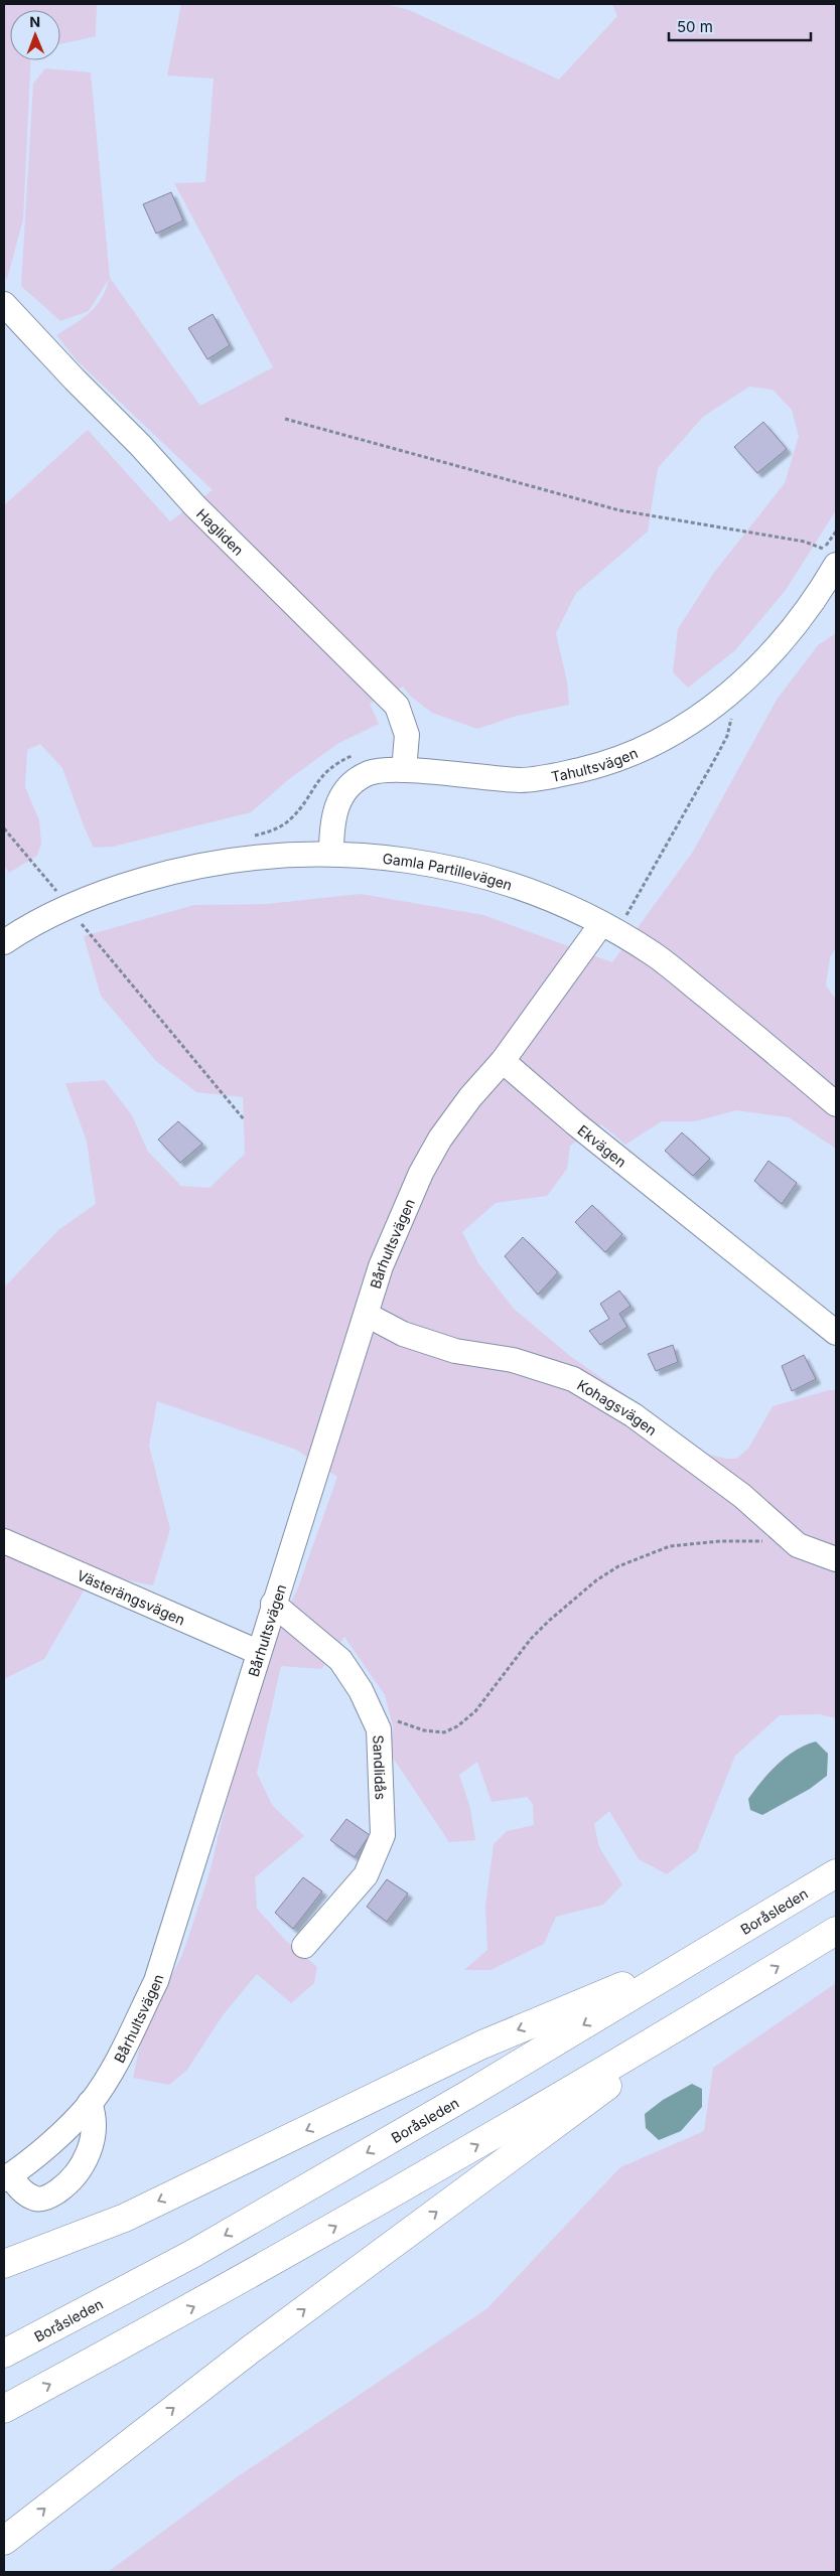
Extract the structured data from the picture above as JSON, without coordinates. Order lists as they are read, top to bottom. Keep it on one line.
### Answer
{"streets":{"highway":["Boråsleden"],"street":["Hagliden","Tahultsvägen","Gamla Partillevägen","Ekvägen","Bårhultsvägen","Kohagsvägen","Västerängsvägen","Sandlidås"]},"crossings":[["Hagliden","Tahultsvägen"],["Tahultsvägen","Gamla Partillevägen"],["Ekvägen","Bårhultsvägen"],["Bårhultsvägen","Kohagsvägen"],["Bårhultsvägen","Västerängsvägen"],["Bårhultsvägen","Sandlidås"]],"scale_bar":"50 m","north":"top"}
